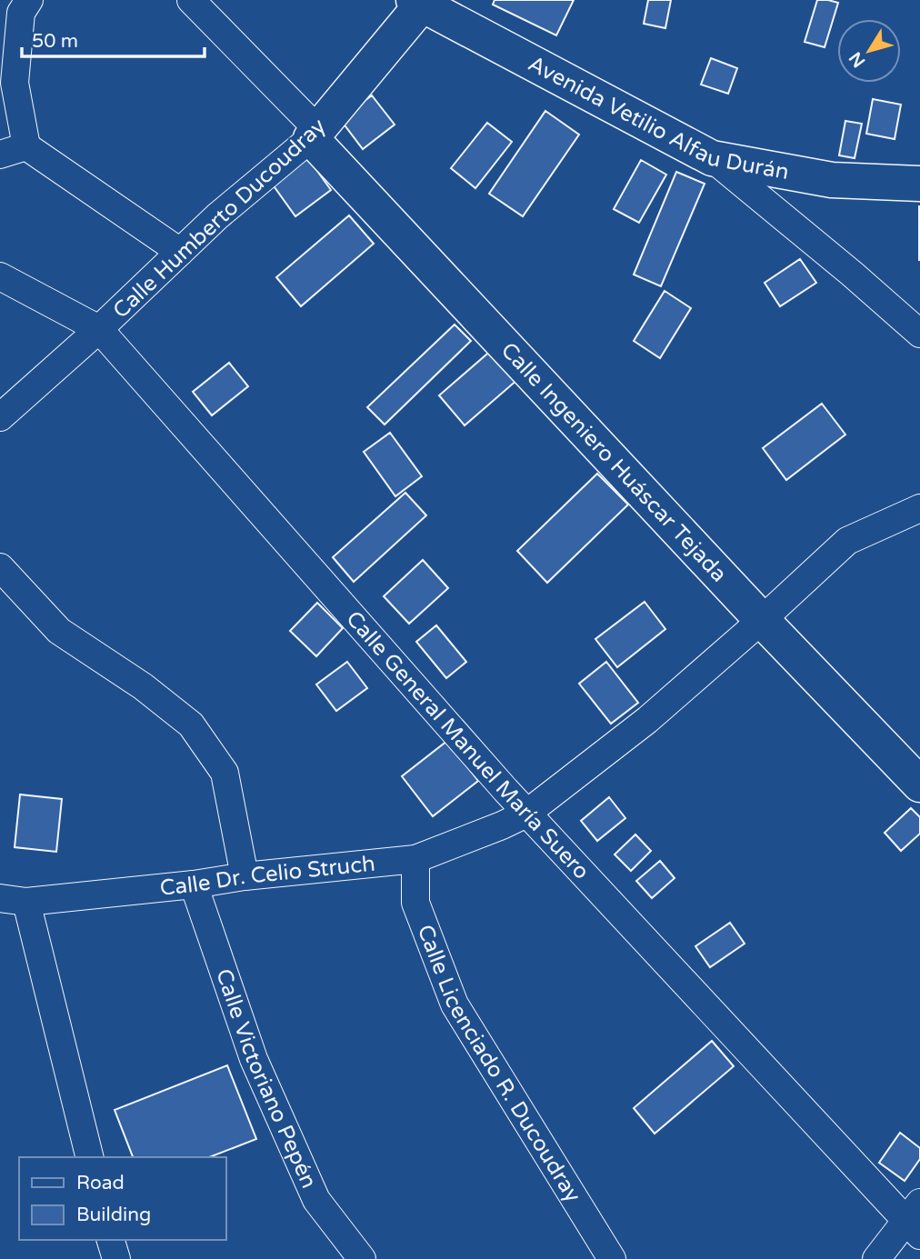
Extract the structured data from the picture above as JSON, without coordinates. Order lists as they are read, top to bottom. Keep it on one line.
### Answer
{"streets":{"main road":["Avenida Vetilio Alfau Durán","Calle Humberto Ducoudray","Calle Ingeniero Huáscar Tejada"],"street":["Calle General Manuel María Suero","Calle Dr. Celio Struch","Calle Licenciado R. Ducoudray","Calle Victoriano Pepén"]},"crossings":[["Avenida Vetilio Alfau Durán","Calle Humberto Ducoudray"],["Calle Humberto Ducoudray","Calle Ingeniero Huáscar Tejada"],["Calle Humberto Ducoudray","Calle General Manuel María Suero"],["Calle Ingeniero Huáscar Tejada","Calle Dr. Celio Struch"],["Calle General Manuel María Suero","Calle Dr. Celio Struch"],["Calle Dr. Celio Struch","Calle Licenciado R. Ducoudray"],["Calle Dr. Celio Struch","Calle Victoriano Pepén"]],"legend":["Road","Building"],"scale_bar":"50 m","north":"bottom left"}
